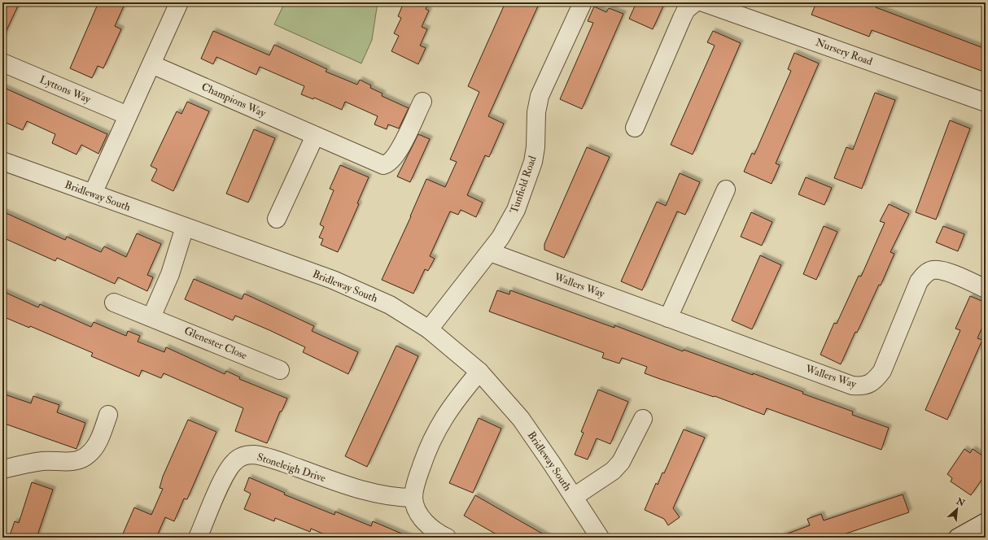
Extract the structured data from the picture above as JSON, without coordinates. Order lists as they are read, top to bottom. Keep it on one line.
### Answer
{"streets":{"street":["Nursery Road","Lyttons Way","Champions Way","Tunfield Road","Bridleway South","Wallers Way","Glenester Close","Stoneleigh Drive"]},"crossings":[["Tunfield Road","Bridleway South"],["Tunfield Road","Wallers Way"]],"north":"top right"}
